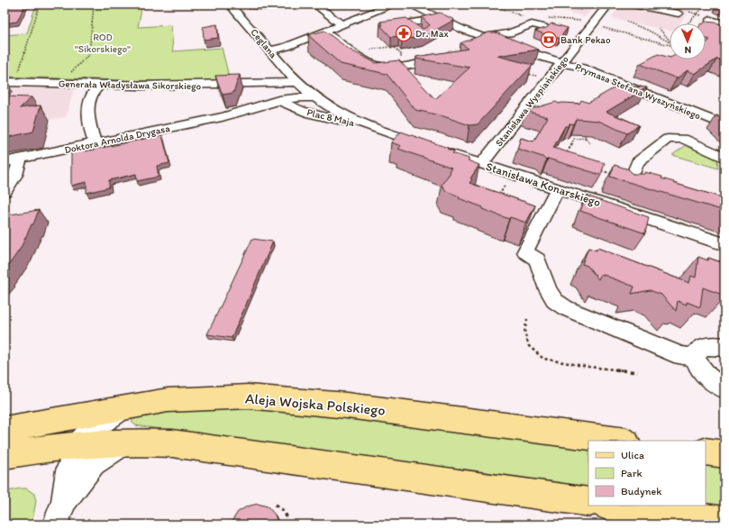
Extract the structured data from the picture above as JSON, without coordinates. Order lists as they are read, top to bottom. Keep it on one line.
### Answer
{"streets":{"main road":["Aleja Wojska Polskiego"],"street":["Ceglana","Generała Władysława Sikorskiego","Prymasa Stefana Wyszyńskiego","Stanisława Wyspiańskiego","Plac 8 Maja","Doktora Arnolda Drygasa","Stanisława Konarskiego"]},"crossings":[["Ceglana","Plac 8 Maja"],["Generała Władysława Sikorskiego","Plac 8 Maja"],["Prymasa Stefana Wyszyńskiego","Stanisława Wyspiańskiego"],["Stanisława Wyspiańskiego","Stanisława Konarskiego"],["Plac 8 Maja","Doktora Arnolda Drygasa"],["Plac 8 Maja","Stanisława Konarskiego"]],"parks":["ROD \"Sikorskiego\""],"places":{"pharmacy":["Dr. Max"],"bank":["Bank Pekao"]},"legend":["Ulica","Park","Budynek"],"north":"bottom"}
